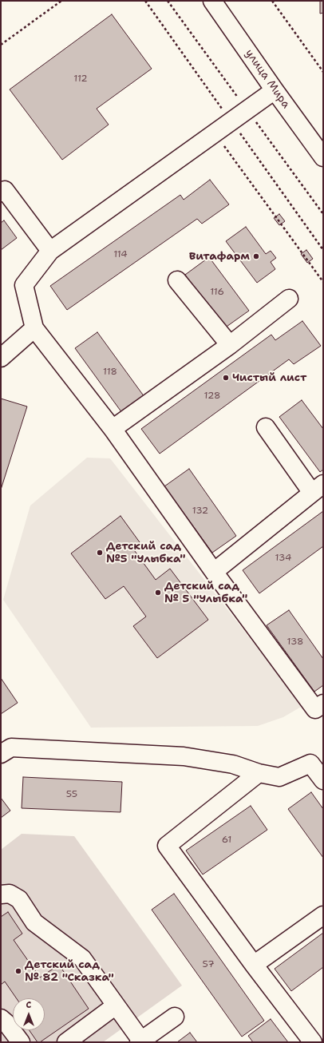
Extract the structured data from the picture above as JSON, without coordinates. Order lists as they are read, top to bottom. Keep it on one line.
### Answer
{"streets":{"street":["улица Мира"]},"places":["Витафарм","Чистый лист","Детский сад №5 \"Улыбка\"","Детский сад № 5 \"Улыбка\"","Детский сад № 82 \"Сказка\""],"house_numbers":["112","114","116","118","128","132","134","138","55","61","57"],"north":"top"}
